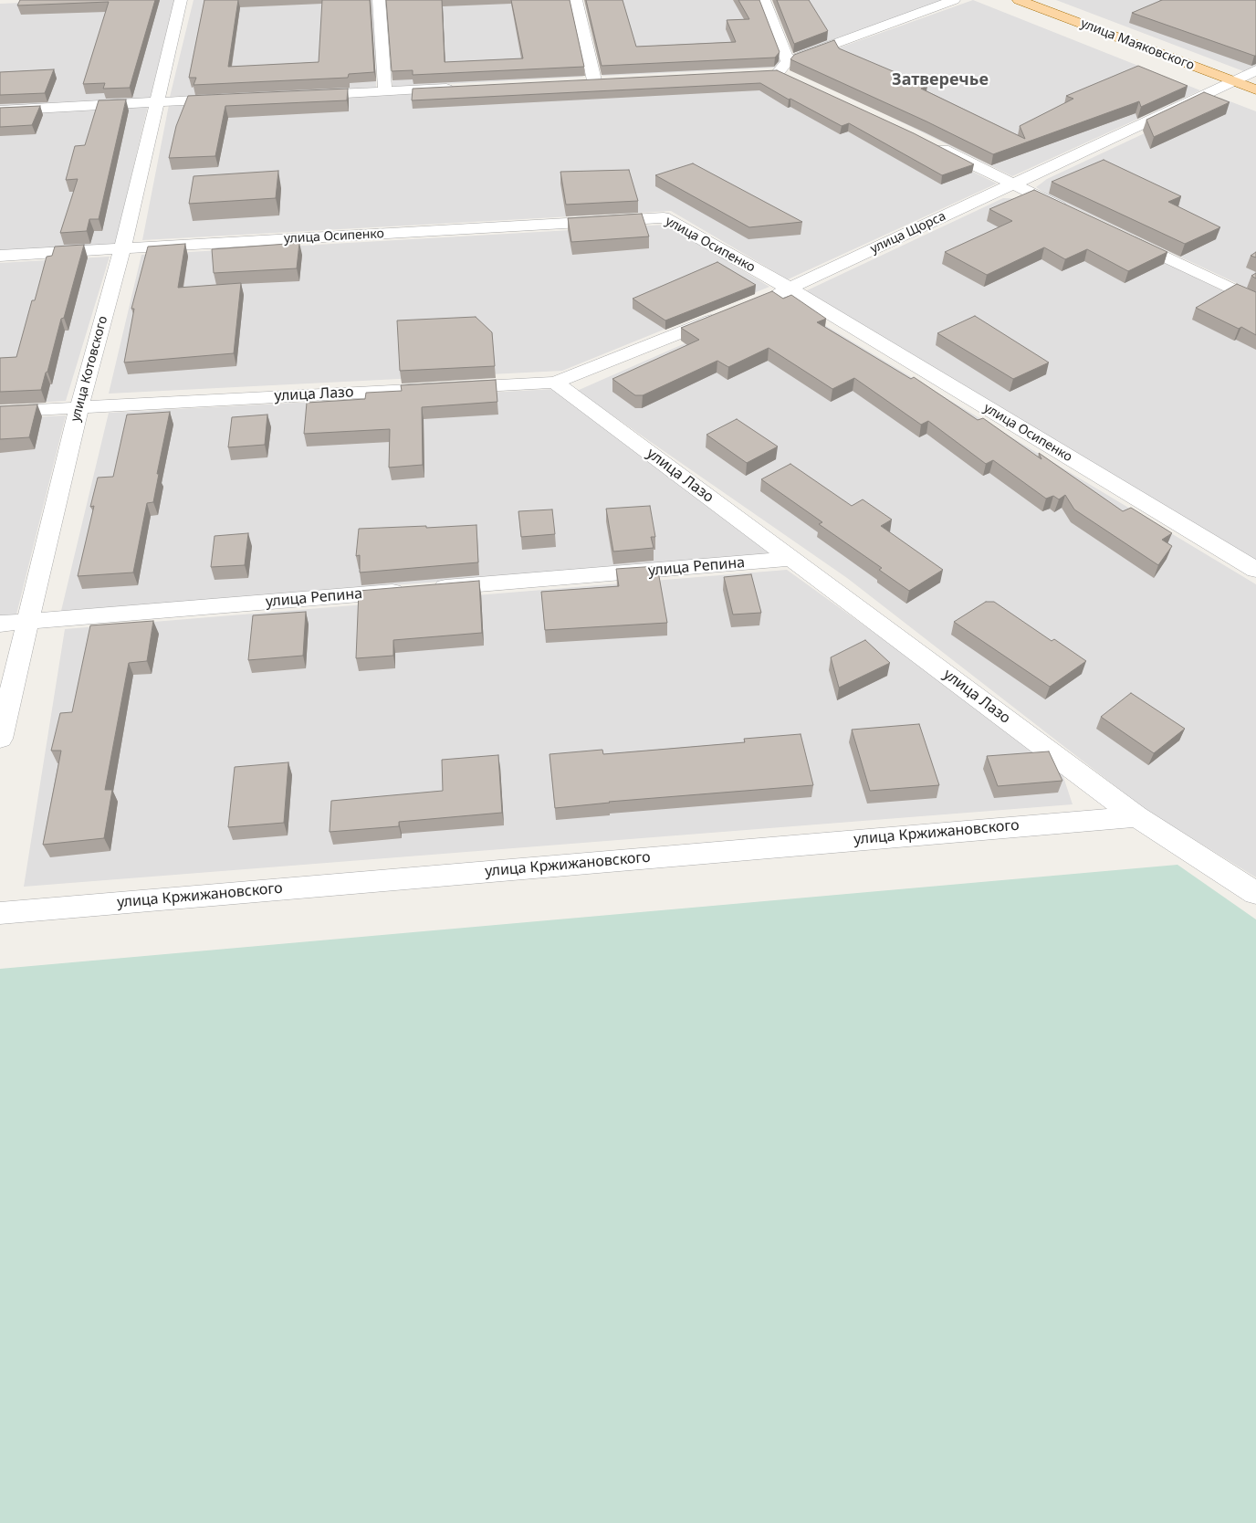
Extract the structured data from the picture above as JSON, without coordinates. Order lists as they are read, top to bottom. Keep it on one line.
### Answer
{"streets":{"main road":["улица Маяковского"],"street":["улица Щорса","улица Осипенко","улица Котовского","улица Лазо","улица Репина","улица Кржижановского"]},"crossings":[["улица Маяковского","улица Щорса"],["улица Щорса","улица Осипенко"],["улица Осипенко","улица Котовского"],["улица Котовского","улица Лазо"],["улица Котовского","улица Репина"],["улица Лазо","улица Репина"],["улица Лазо","улица Кржижановского"]],"districts":["Затверечье"]}
